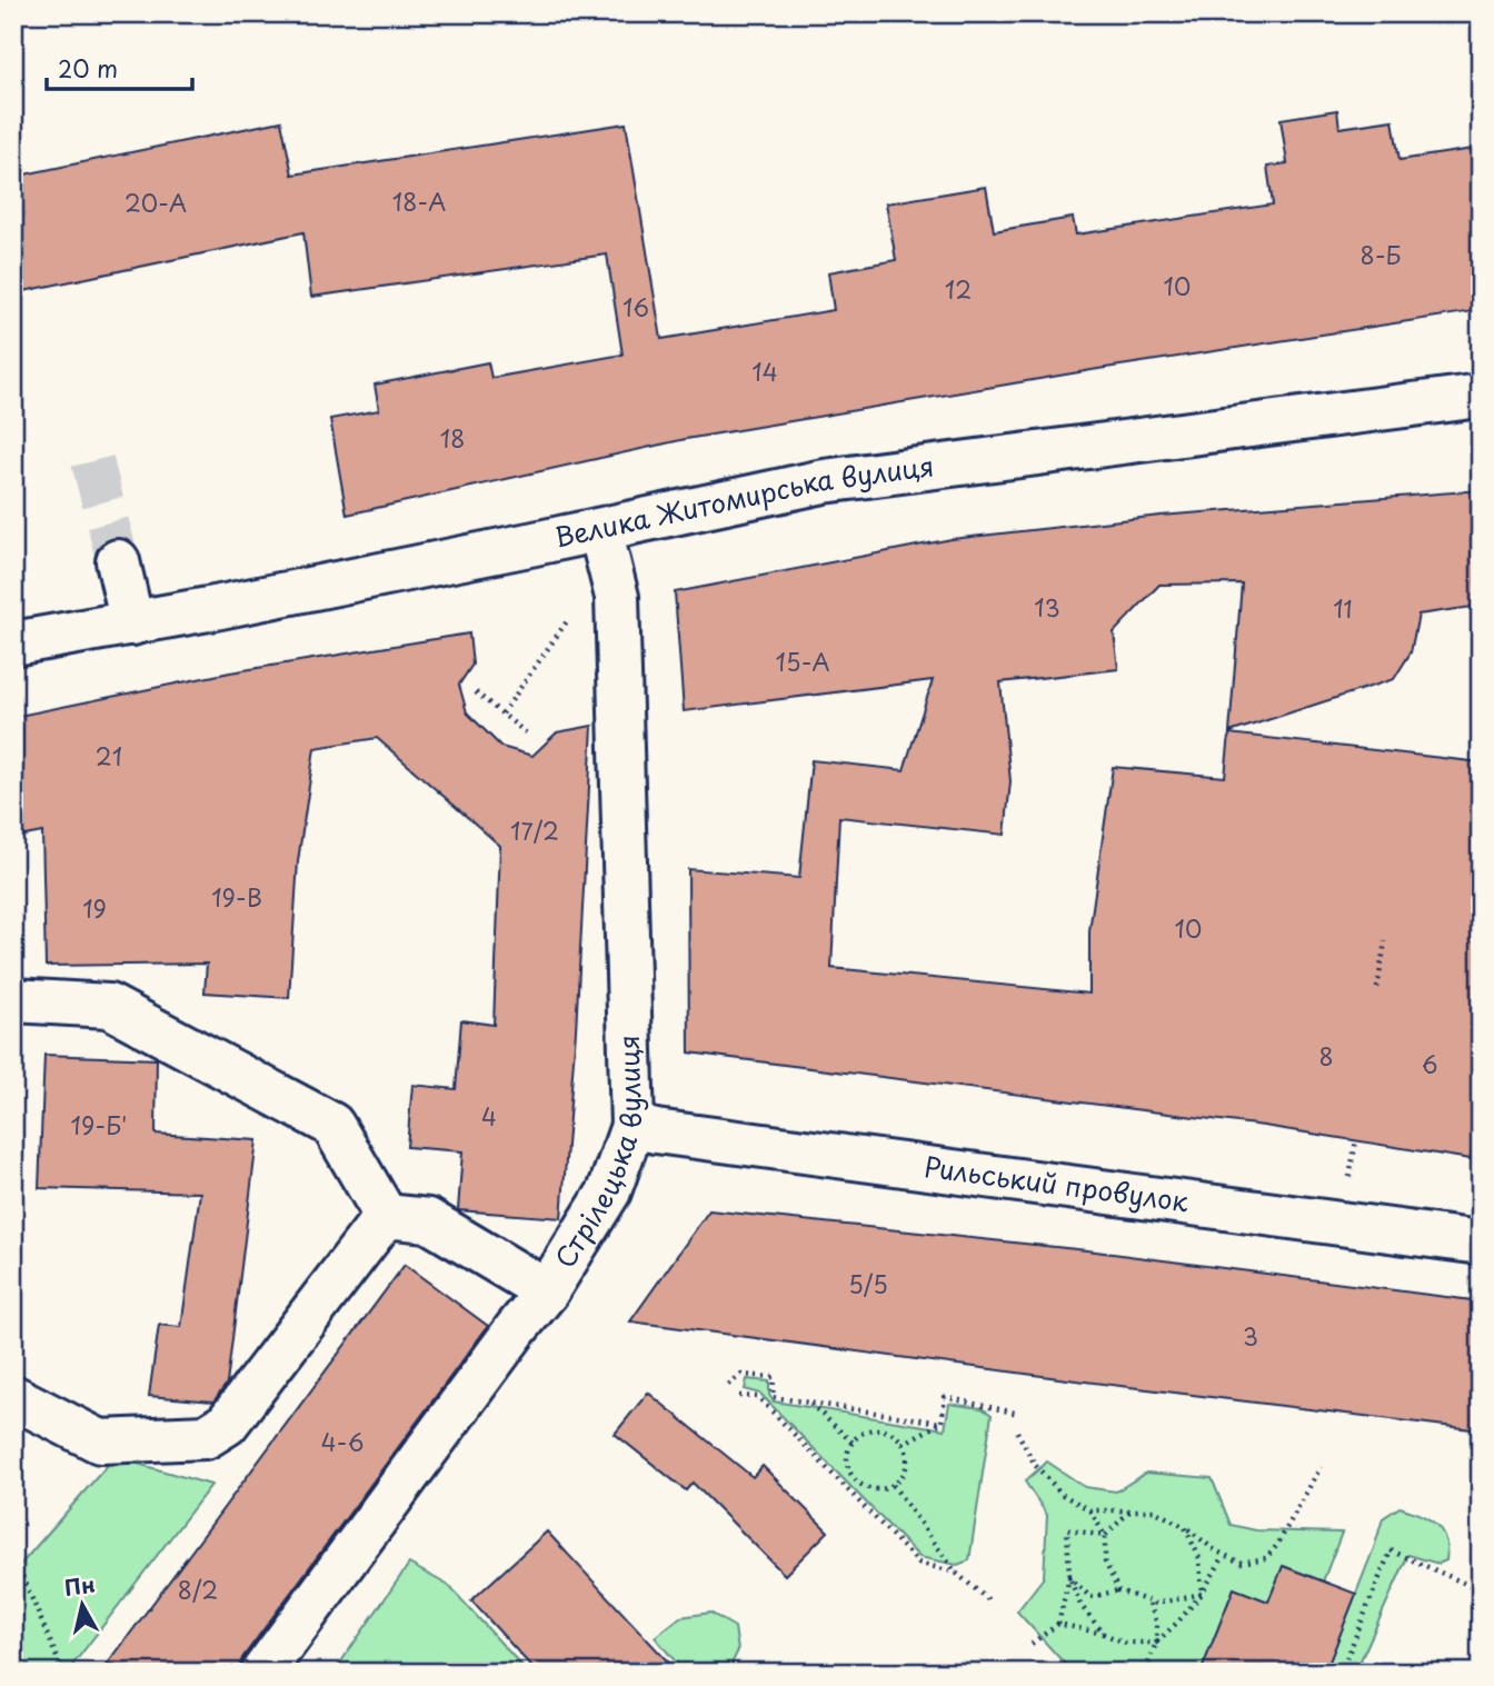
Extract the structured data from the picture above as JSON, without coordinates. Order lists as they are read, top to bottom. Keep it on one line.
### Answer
{"streets":{"street":["Велика Житомирська вулиця","Стрілецька вулиця","Рильський провулок"]},"crossings":[["Велика Житомирська вулиця","Стрілецька вулиця"],["Стрілецька вулиця","Рильський провулок"]],"house_numbers":["18-А","20-А","8-Б","10","12","16","14","18","13","11","15-А","21","17/2","19-В","19","10","8","6","4","19-Б'","5/5","3","4-6","8/2"],"scale_bar":"20 m","north":"top"}
